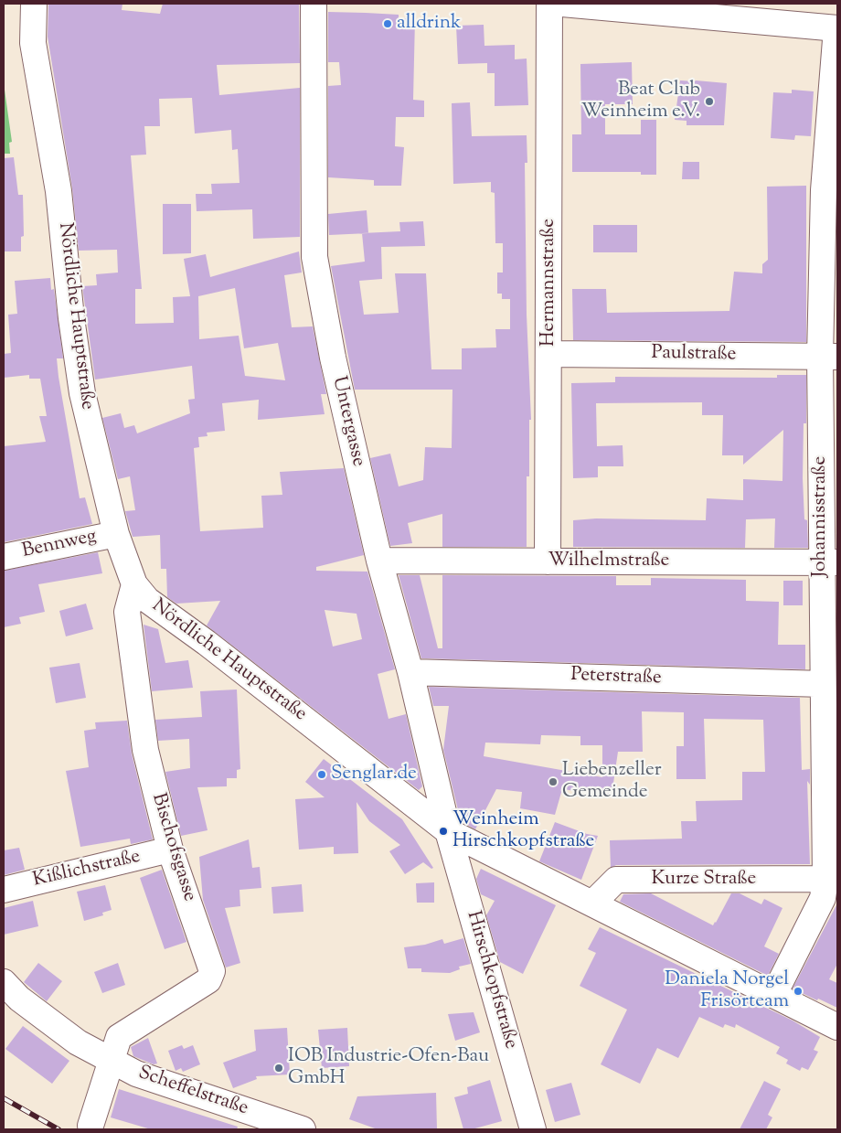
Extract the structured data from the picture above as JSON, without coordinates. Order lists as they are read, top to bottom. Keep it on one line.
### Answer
{"streets":{"street":["Hermannstraße","Nördliche Hauptstraße","Paulstraße","Untergasse","Johannisstraße","Bennweg","Wilhelmstraße","Peterstraße","Bischofsgasse","Kißlichstraße","Kurze Straße","Hirschkopfstraße","Scheffelstraße"]},"crossings":[["Hermannstraße","Paulstraße"],["Hermannstraße","Wilhelmstraße"],["Nördliche Hauptstraße","Untergasse"],["Nördliche Hauptstraße","Johannisstraße"],["Nördliche Hauptstraße","Bennweg"],["Nördliche Hauptstraße","Bischofsgasse"],["Nördliche Hauptstraße","Kurze Straße"],["Nördliche Hauptstraße","Hirschkopfstraße"],["Paulstraße","Johannisstraße"],["Untergasse","Wilhelmstraße"],["Untergasse","Peterstraße"],["Untergasse","Hirschkopfstraße"],["Johannisstraße","Wilhelmstraße"],["Johannisstraße","Peterstraße"],["Johannisstraße","Kurze Straße"],["Bischofsgasse","Kißlichstraße"],["Bischofsgasse","Scheffelstraße"]],"places":["alldrink","Beat Club Weinheim e.V.","Senglar.de","Liebenzeller Gemeinde","Weinheim Hirschkopfstraße","Daniela Norgel Frisörteam","IOB Industrie-Ofen-Bau GmbH"]}
